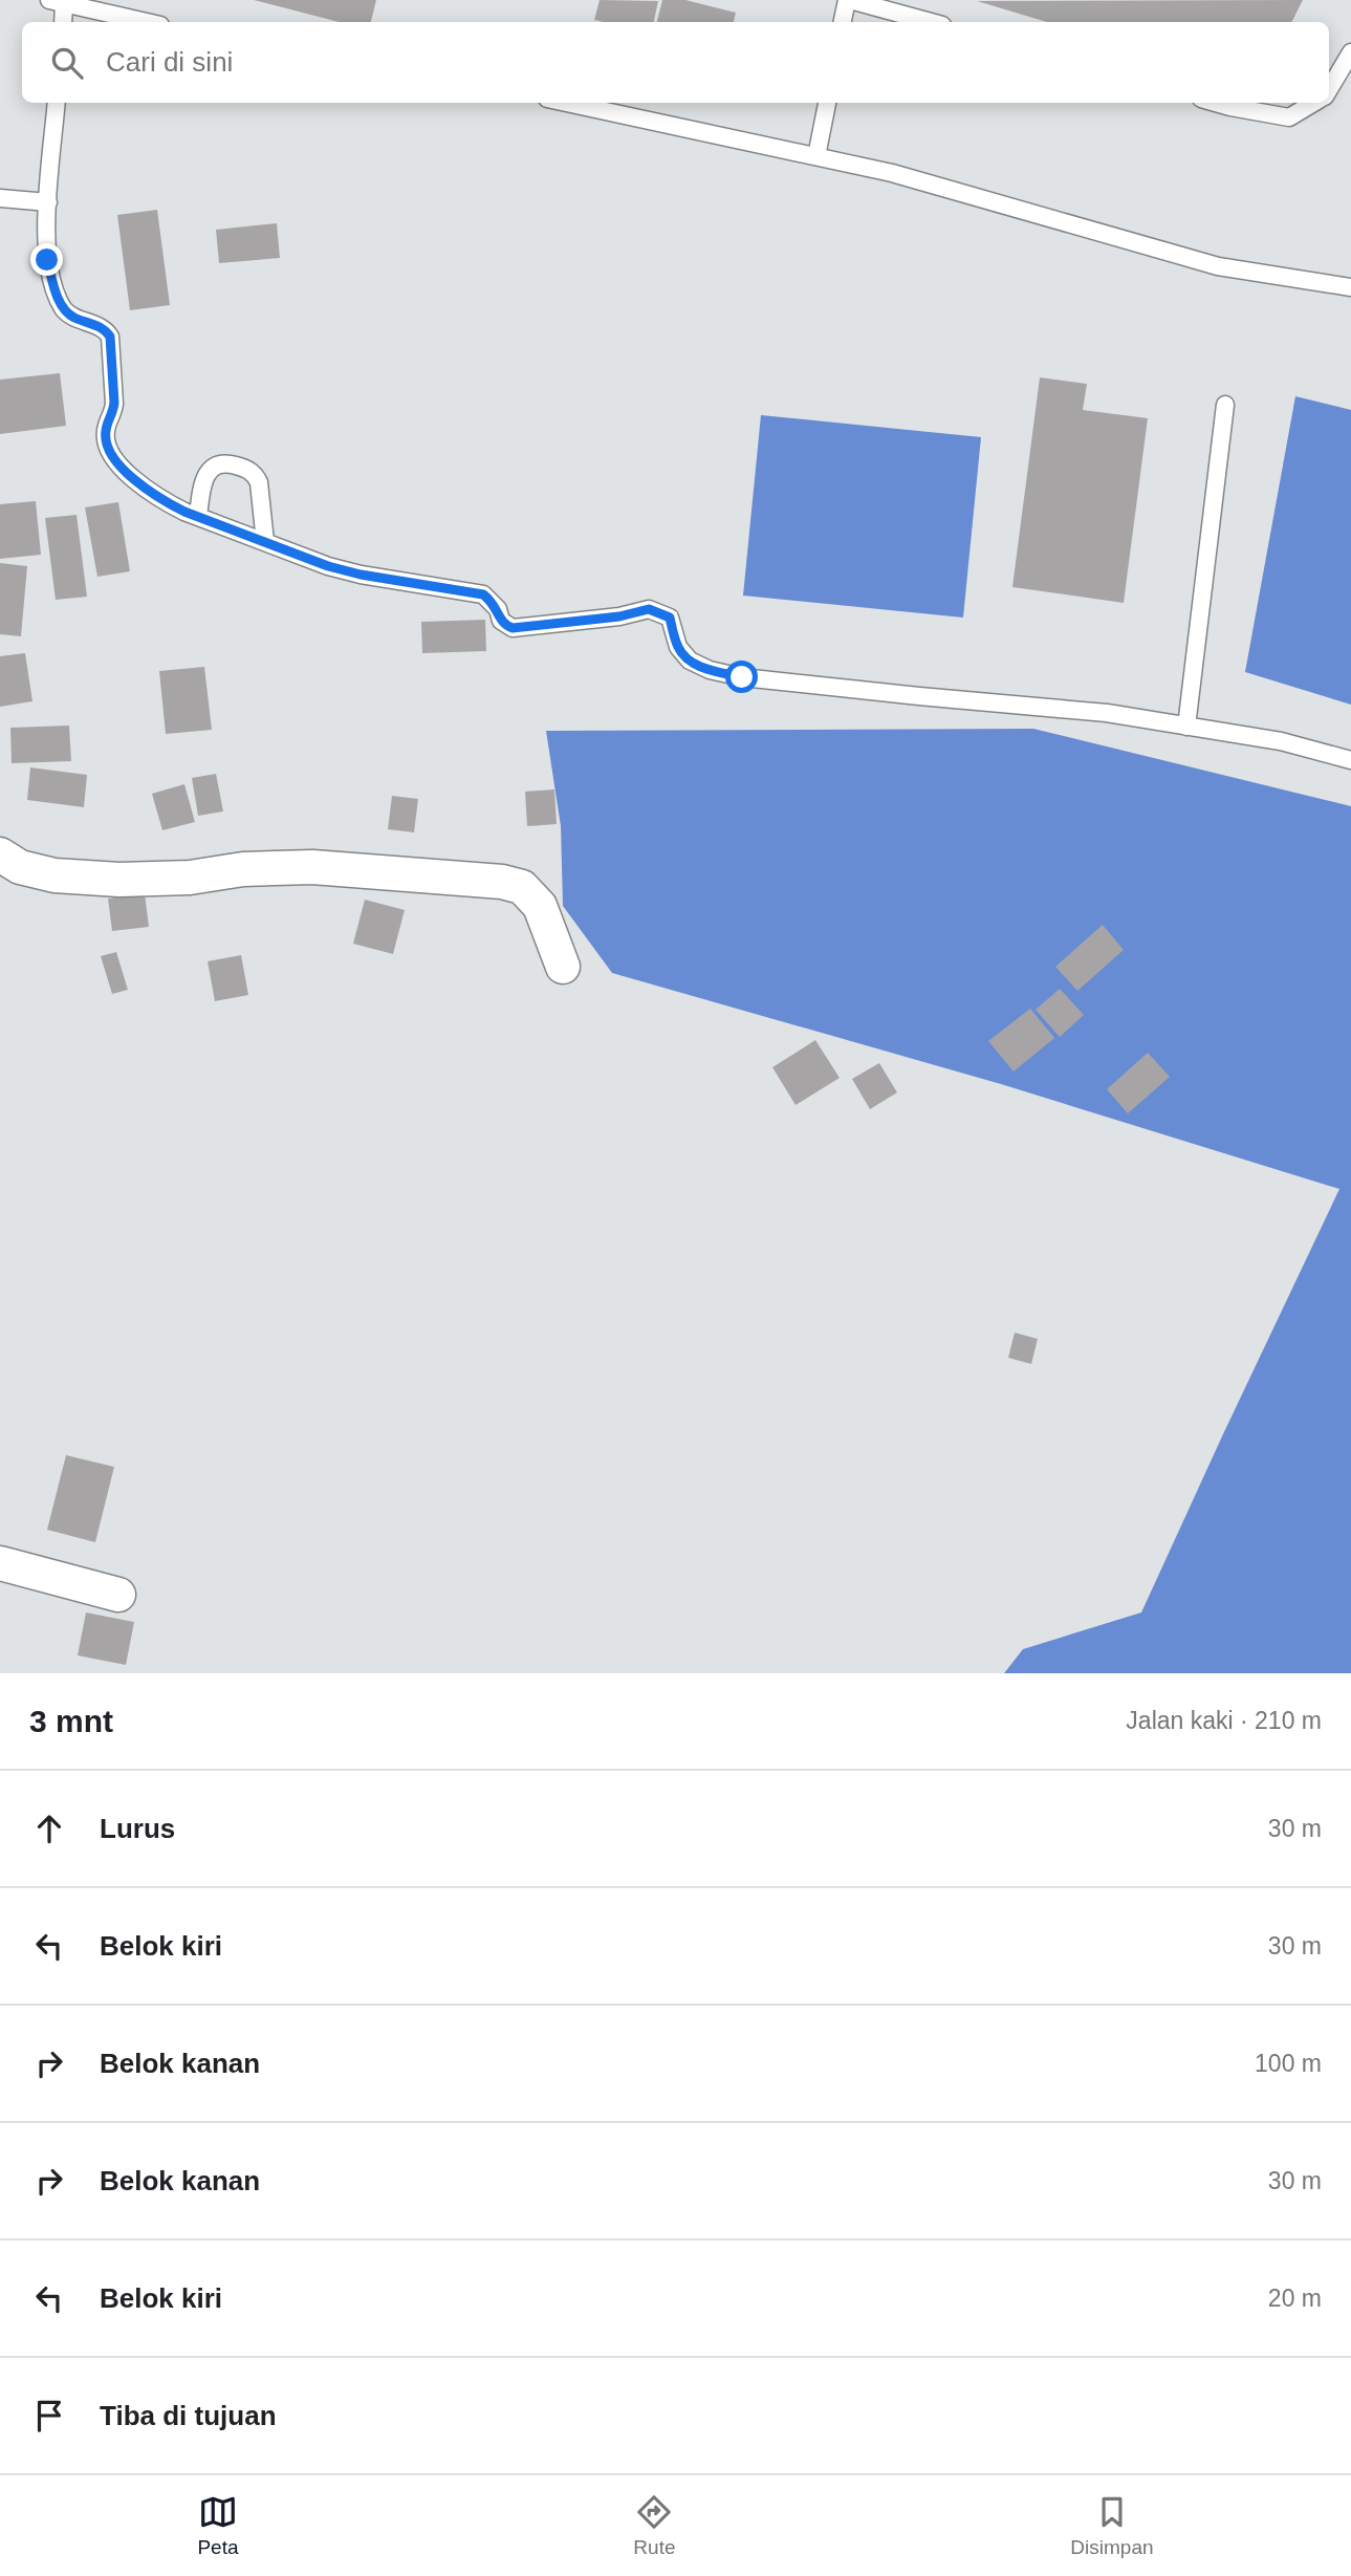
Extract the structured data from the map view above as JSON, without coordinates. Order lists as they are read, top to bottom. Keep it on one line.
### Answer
{"page":{"search":"Cari di sini","heading":["3 mnt","Jalan kaki · 210 m"],"list":[["Lurus","30 m"],["Belok kiri","30 m"],["Belok kanan","100 m"],["Belok kanan","30 m"],["Belok kiri","20 m"],"Tiba di tujuan"],"nav":["Peta","Rute","Disimpan"]}}
